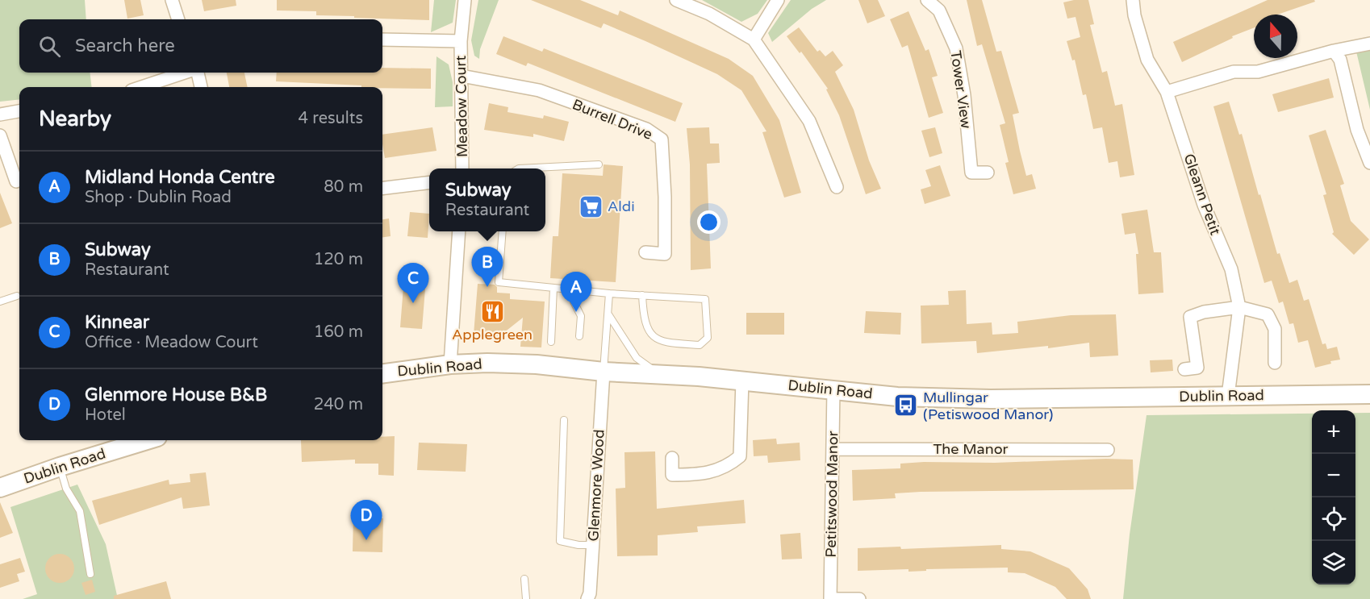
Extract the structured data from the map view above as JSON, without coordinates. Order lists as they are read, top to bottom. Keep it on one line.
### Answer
{"streets":{"main road":["Dublin Road"],"street":["Tower View","Meadow Court","Burrell Drive","Gleann Petit","The Manor","Glenmore Wood","Petitswood Manor"]},"crossings":[["Meadow Court","Burrell Drive"],["Gleann Petit","Dublin Road"],["Dublin Road","Glenmore Wood"],["Dublin Road","Petitswood Manor"],["The Manor","Petitswood Manor"]],"places":{"supermarket":["Aldi"],"restaurant":["Applegreen"],"bus stop":["Mullingar (Petiswood Manor)"]},"north":"top","page":{"search":"Search here","heading":["Nearby","4 results"],"list":[{"mark":"A","name":"Midland Honda Centre","note":"Shop · Dublin Road","value":"80 m"},{"mark":"B","name":"Subway","note":"Restaurant","value":"120 m"},{"mark":"C","name":"Kinnear","note":"Office · Meadow Court","value":"160 m"},{"mark":"D","name":"Glenmore House B&B","note":"Hotel","value":"240 m"}],"popup":["Subway","Restaurant"],"pins":["B","C","A","D"],"map_buttons":["+","−"]}}
